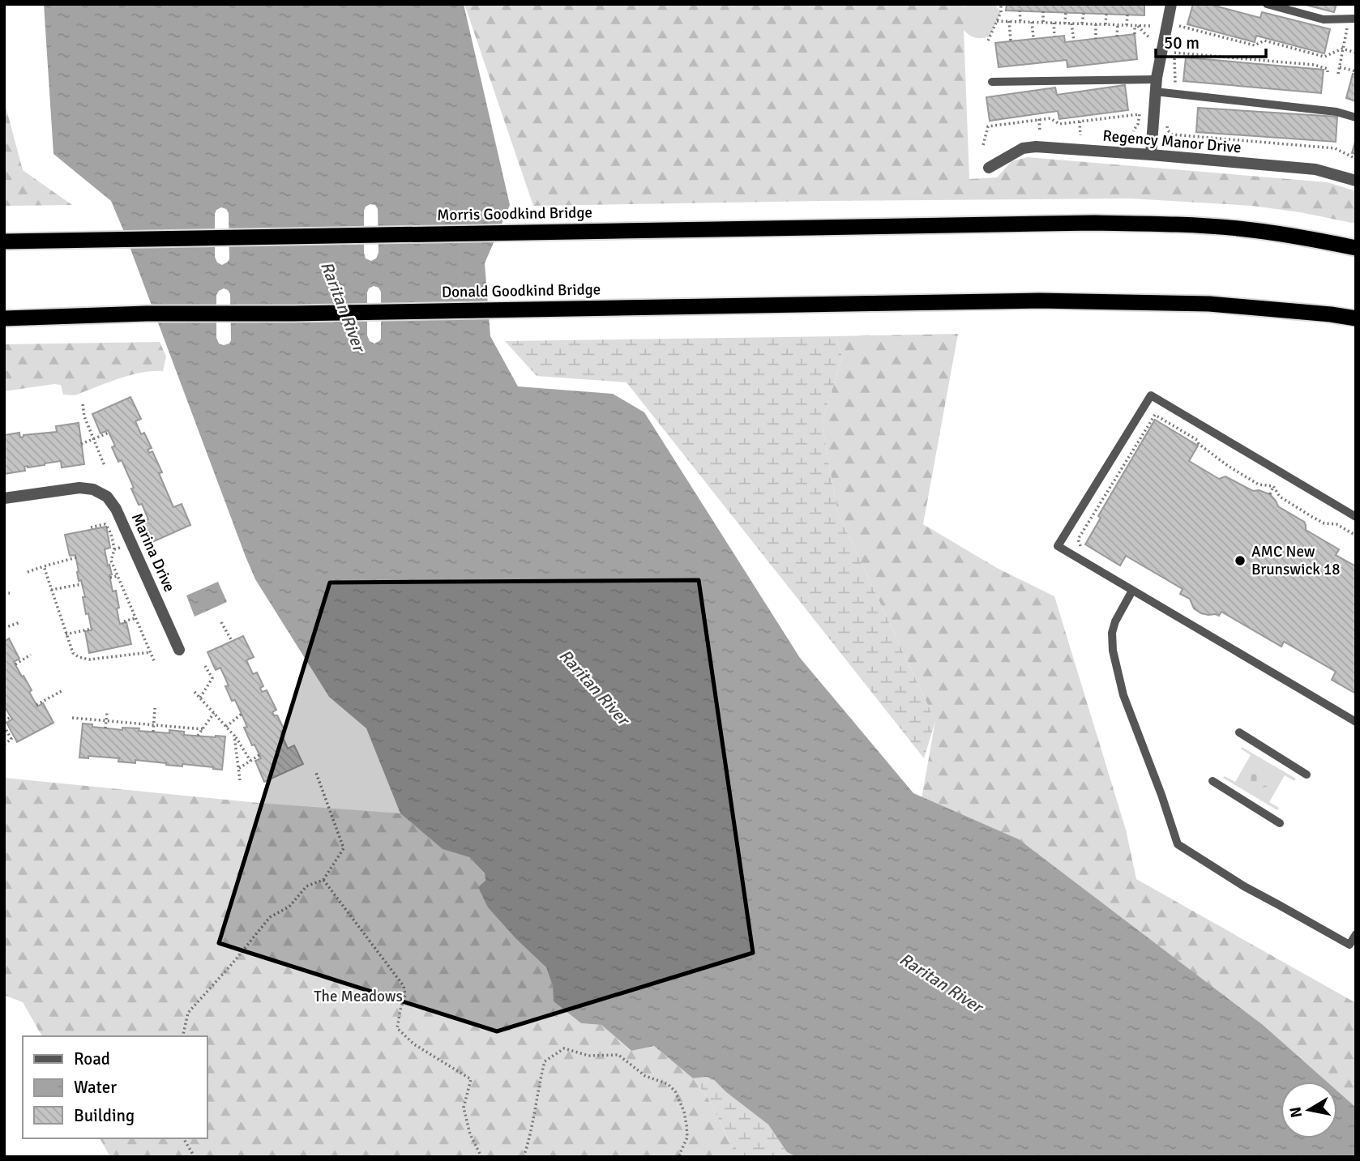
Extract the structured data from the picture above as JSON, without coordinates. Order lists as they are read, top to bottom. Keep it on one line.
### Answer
{"streets":{"highway":["Morris Goodkind Bridge","Donald Goodkind Bridge"],"street":["Regency Manor Drive","Marina Drive"]},"water":["Raritan River"],"parks":["The Meadows"],"places":["AMC New Brunswick 18"],"legend":["Road","Water","Building"],"scale_bar":"50 m","north":"left"}
